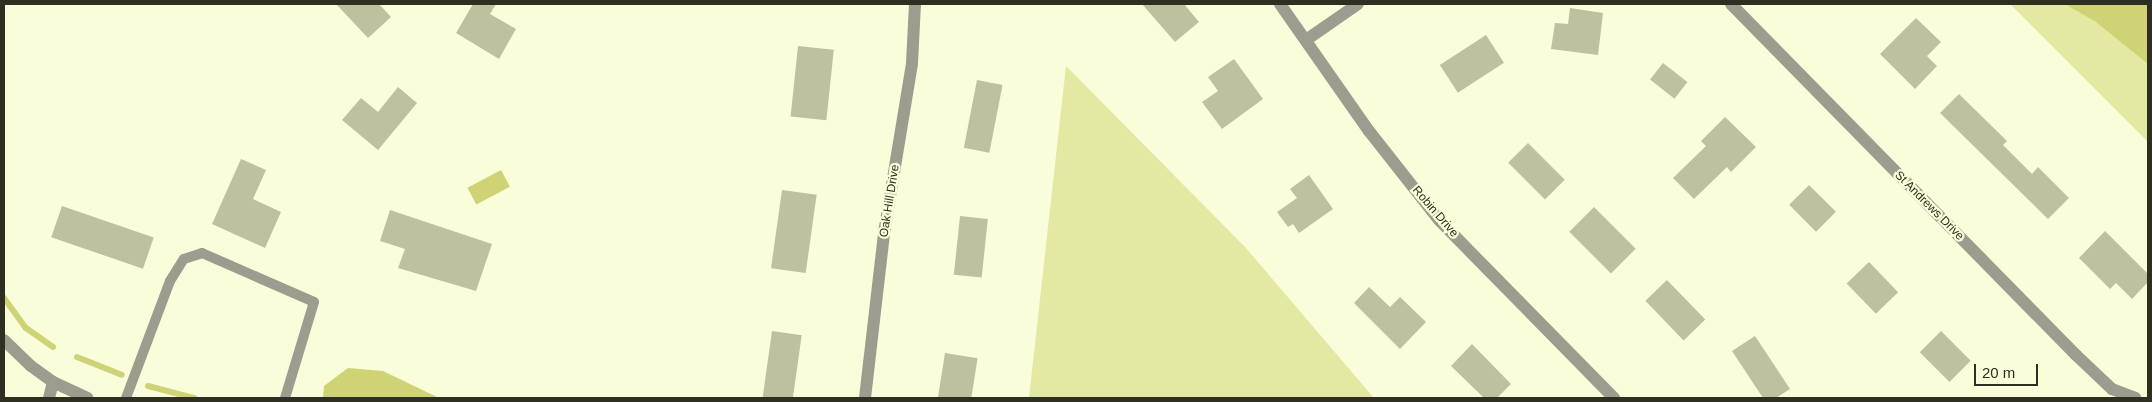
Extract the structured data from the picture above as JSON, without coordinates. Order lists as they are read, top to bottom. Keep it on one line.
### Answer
{"streets":{"street":["Oak Hill Drive","St Andrews Drive","Robin Drive"]},"scale_bar":"20 m"}
